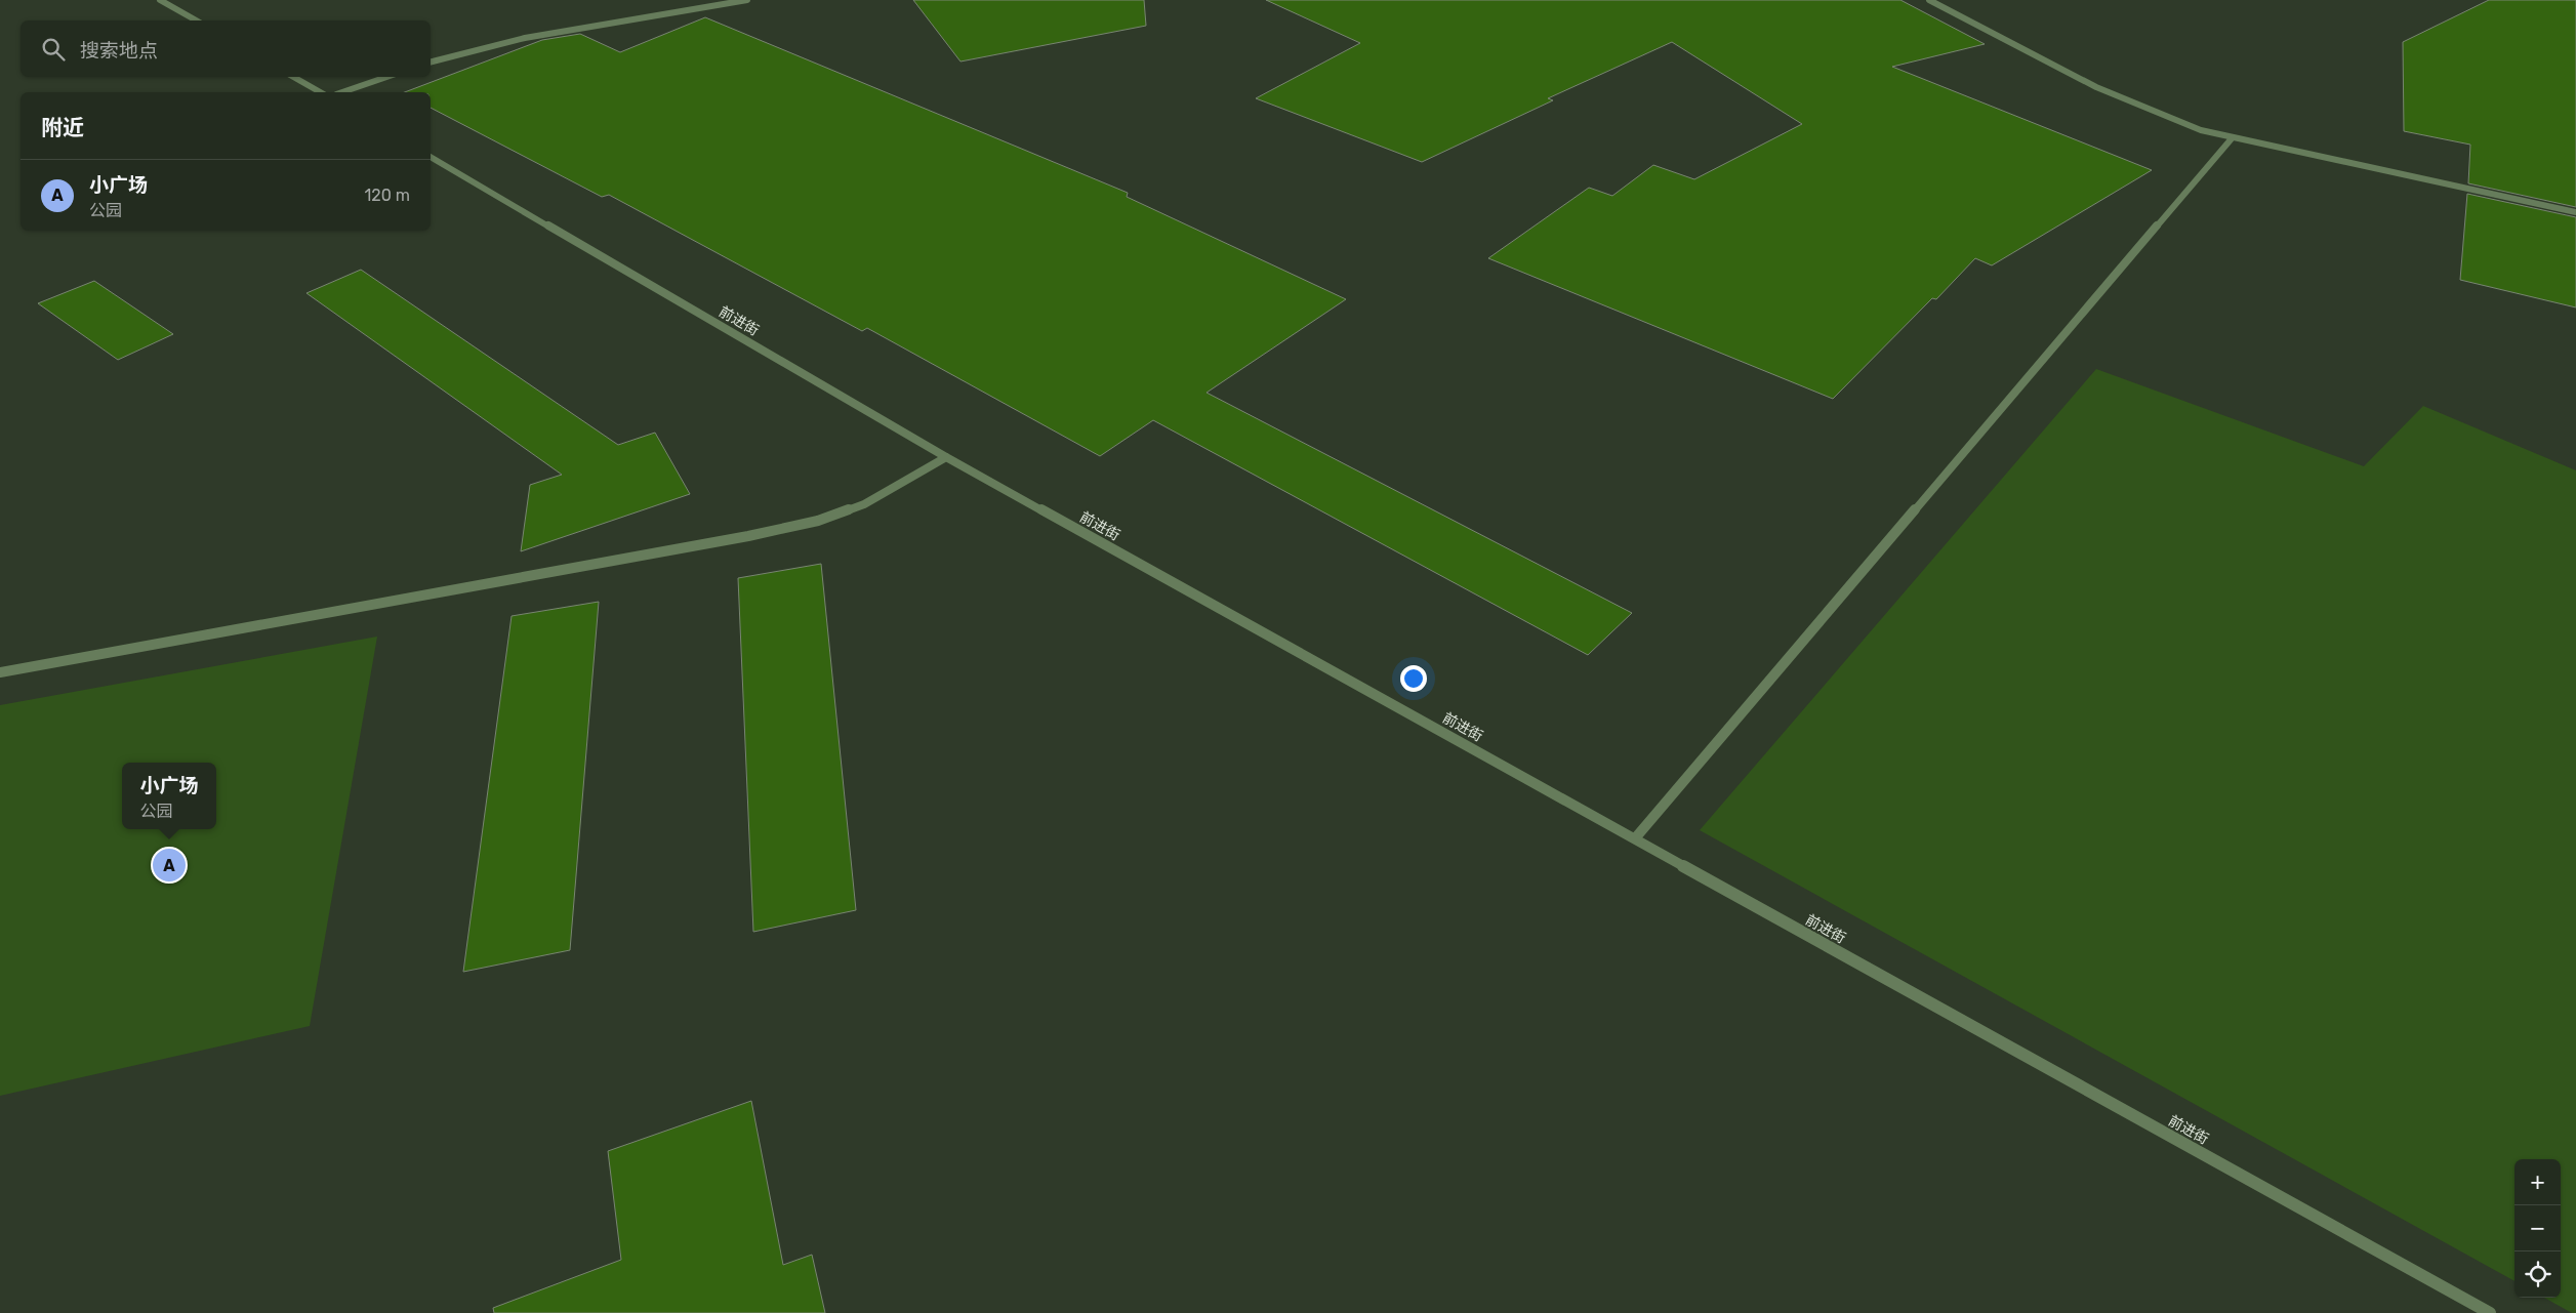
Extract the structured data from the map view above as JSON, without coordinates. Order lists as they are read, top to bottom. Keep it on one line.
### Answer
{"streets":{"street":["前进街"]},"page":{"search":"搜索地点","heading":"附近","list":[{"mark":"A","name":"小广场","note":"公园","value":"120 m"}],"popup":["小广场","公园"],"pins":"A","map_buttons":["+","−"]}}
